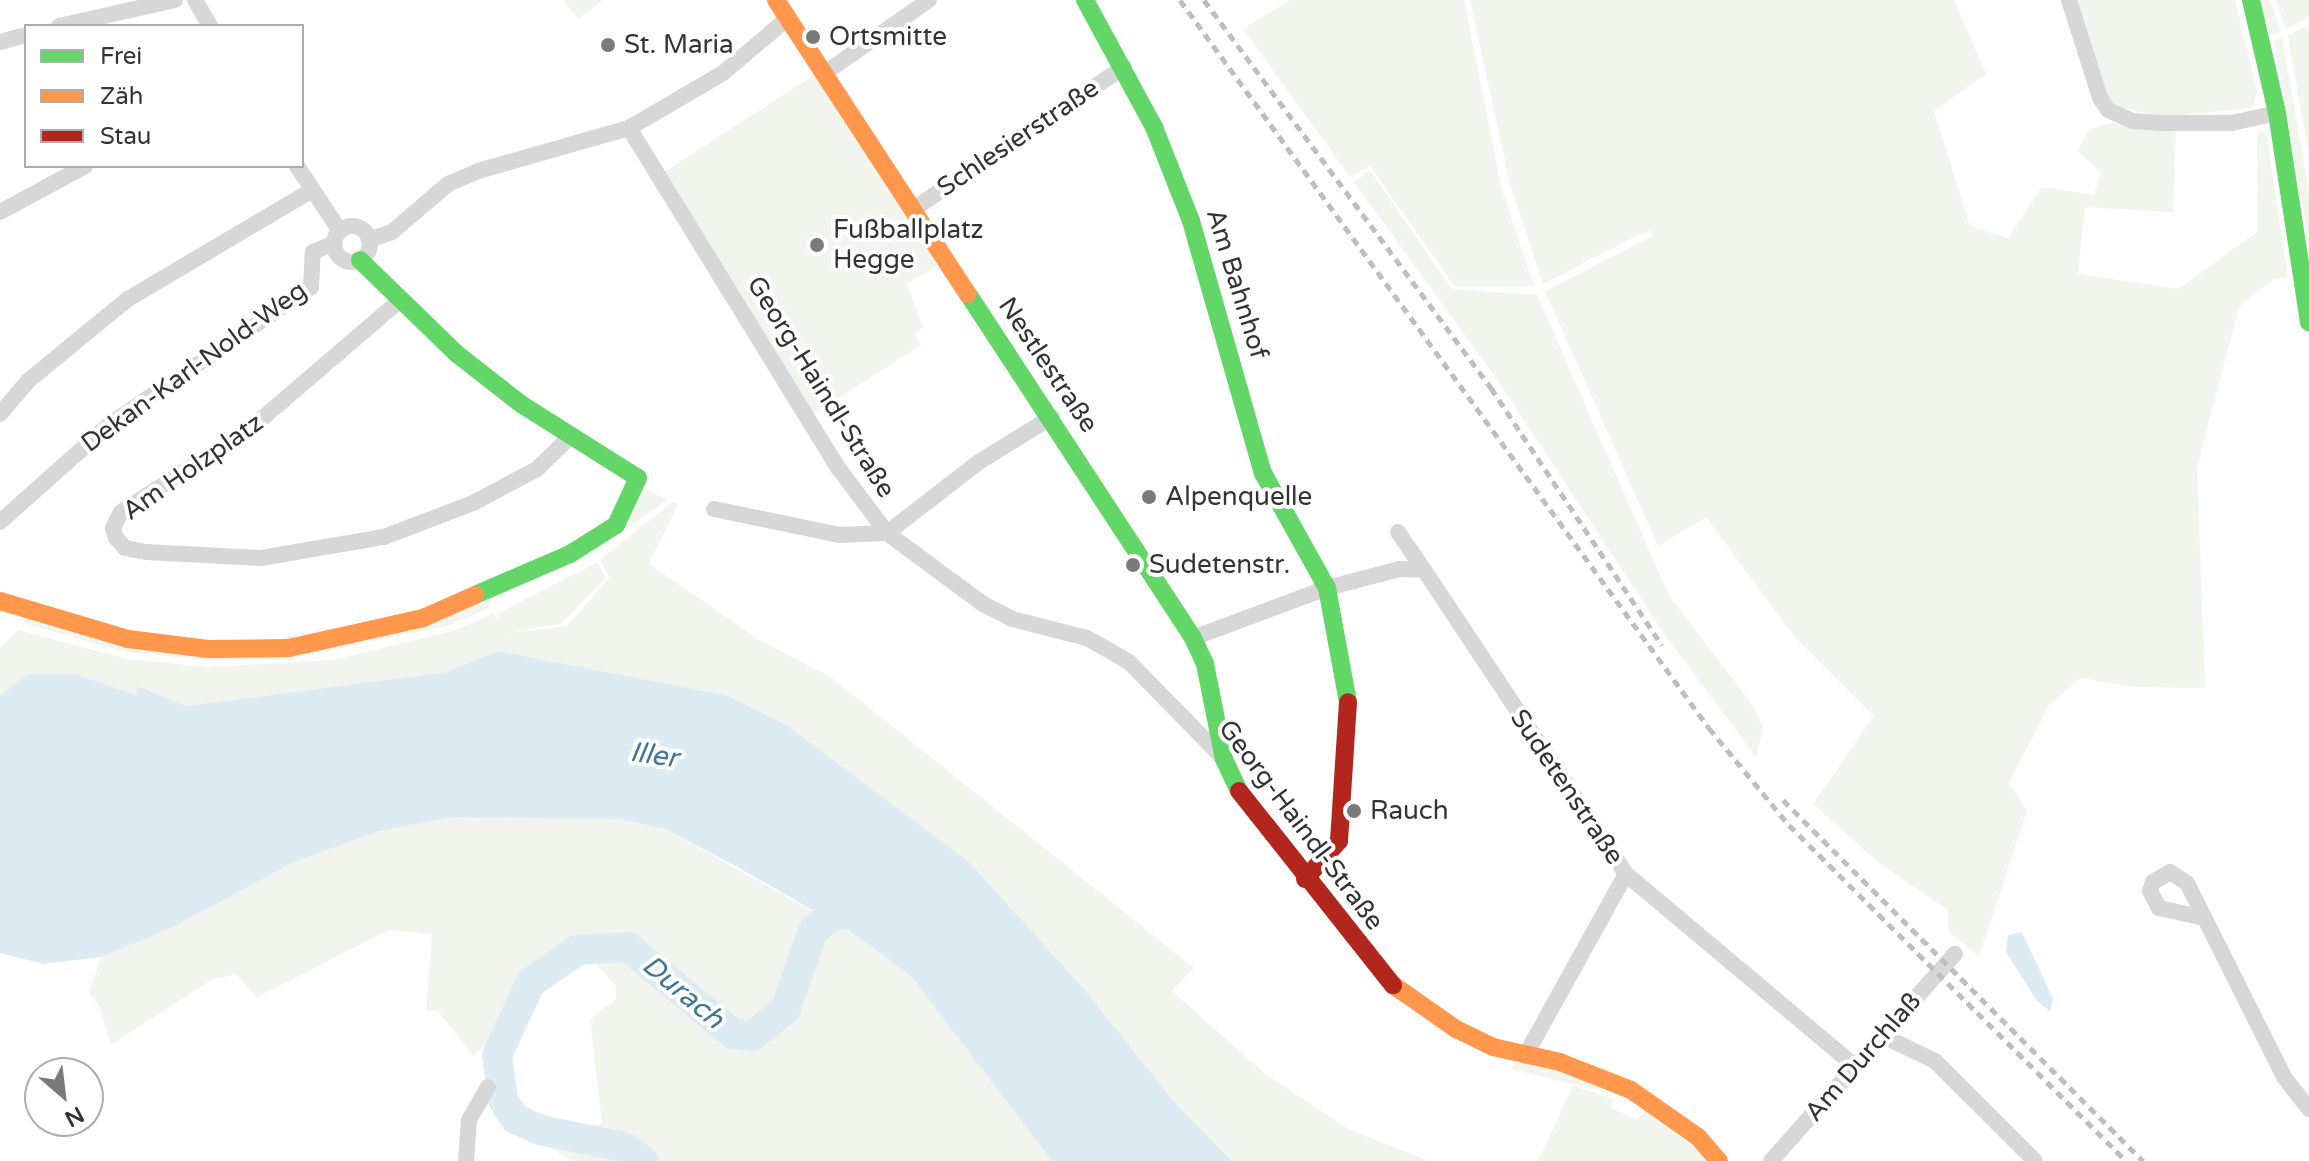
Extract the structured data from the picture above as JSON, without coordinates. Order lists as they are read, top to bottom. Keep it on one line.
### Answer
{"streets":{"street":["Schlesierstraße","Am Bahnhof","Nestlestraße","Dekan-Karl-Nold-Weg","Georg-Haindl-Straße","Am Holzplatz","Sudetenstraße","Am Durchlaß"]},"crossings":[["Schlesierstraße","Am Bahnhof"],["Schlesierstraße","Nestlestraße"],["Am Bahnhof","Georg-Haindl-Straße"],["Nestlestraße","Georg-Haindl-Straße"],["Sudetenstraße","Am Durchlaß"]],"water":["Iller","Durach"],"places":["Ortsmitte","St. Maria","Fußballplatz Hegge","Alpenquelle","Sudetenstr.","Rauch"],"legend":["Frei","Zäh","Stau"],"north":"bottom right"}
